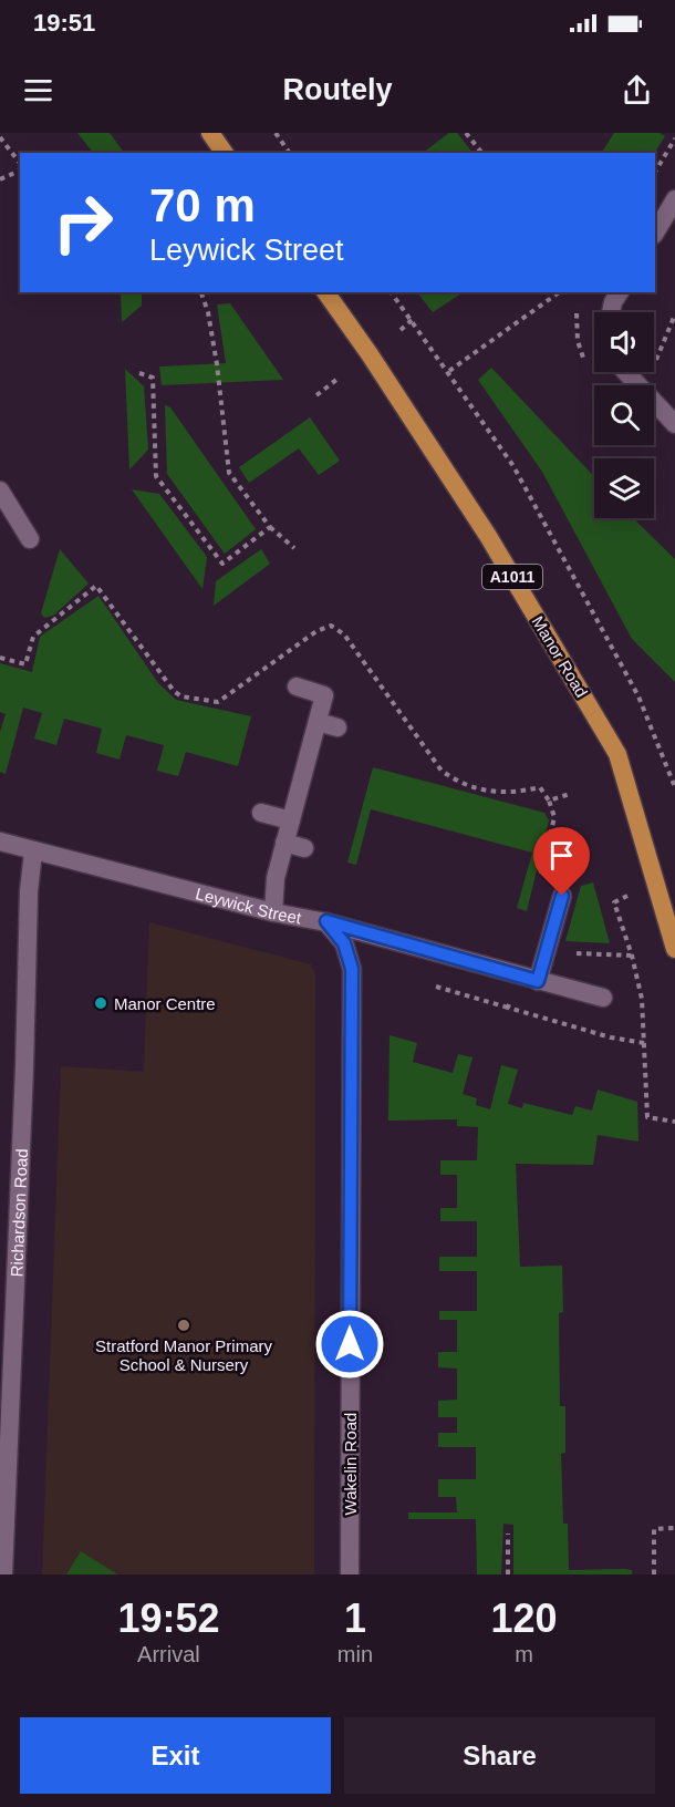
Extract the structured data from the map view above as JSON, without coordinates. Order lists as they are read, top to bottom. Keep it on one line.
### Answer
{"streets":{"main road":["A1011","Manor Road"],"street":["Leywick Street","Richardson Road","Wakelin Road"]},"crossings":[["Leywick Street","Richardson Road"],["Leywick Street","Wakelin Road"]],"places":["Manor Centre","Stratford Manor Primary School & Nursery"],"page":{"status":"19:51","header":"Routely","turn":["70 m","Leywick Street"],"eta":["19:52","Arrival","1","min","120","m"],"buttons":["Exit","Share"]}}
